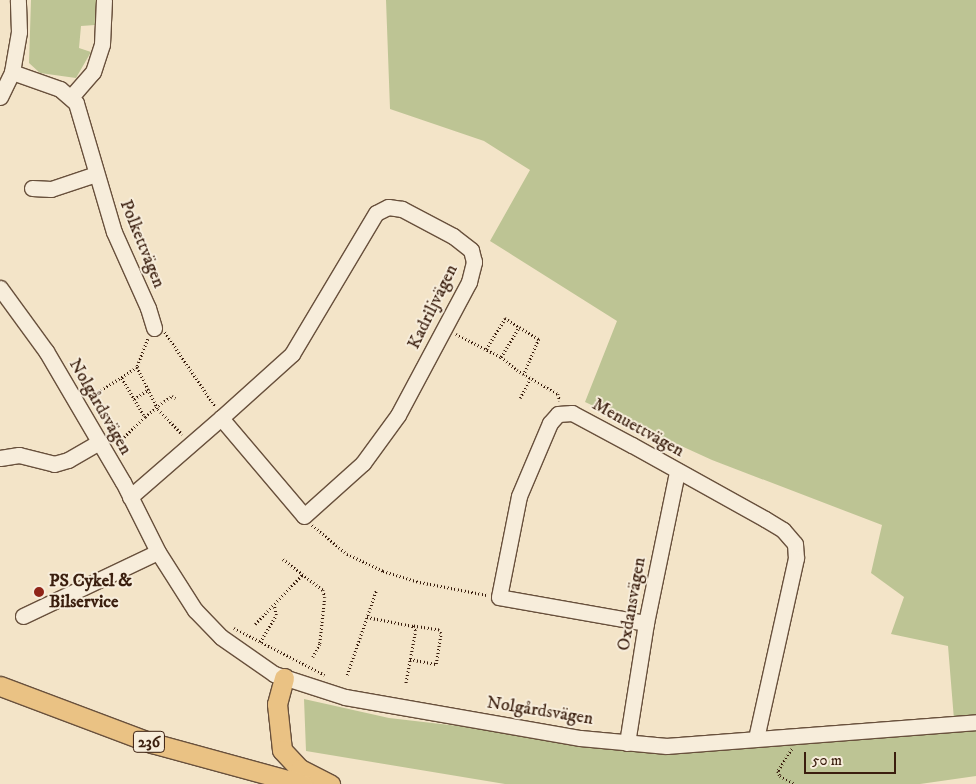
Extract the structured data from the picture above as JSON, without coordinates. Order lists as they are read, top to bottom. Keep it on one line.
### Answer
{"streets":{"main road":["236"],"street":["Polkettvägen","Kadriljvägen","Nolgårdsvägen","Menuettvägen","Oxdansvägen"]},"crossings":[["Kadriljvägen","Nolgårdsvägen"],["Nolgårdsvägen","Menuettvägen"],["Nolgårdsvägen","Oxdansvägen"],["Menuettvägen","Oxdansvägen"]],"places":["PS Cykel & Bilservice"],"scale_bar":"50 m"}
